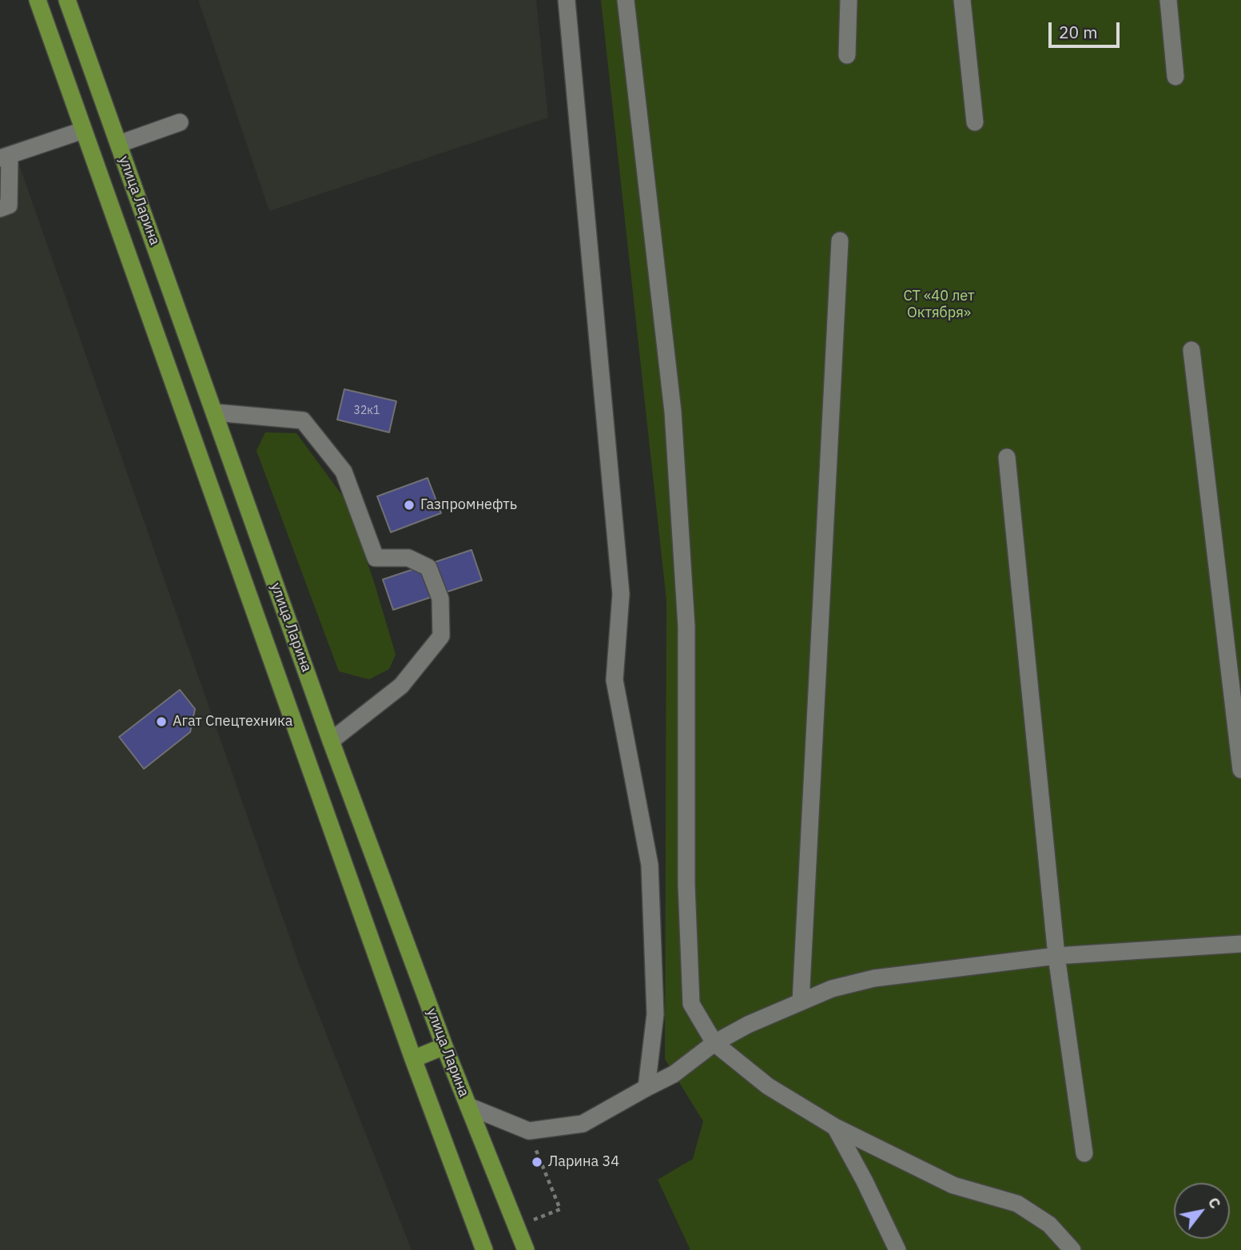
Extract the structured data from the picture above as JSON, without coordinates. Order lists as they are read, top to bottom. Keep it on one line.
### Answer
{"streets":{"main road":["улица Ларина"]},"parks":["СТ «40 лет Октября»"],"places":["Газпромнефть","Агат Спецтехника","Ларина 34"],"house_numbers":["32к1"],"scale_bar":"20 m","north":"top right"}
